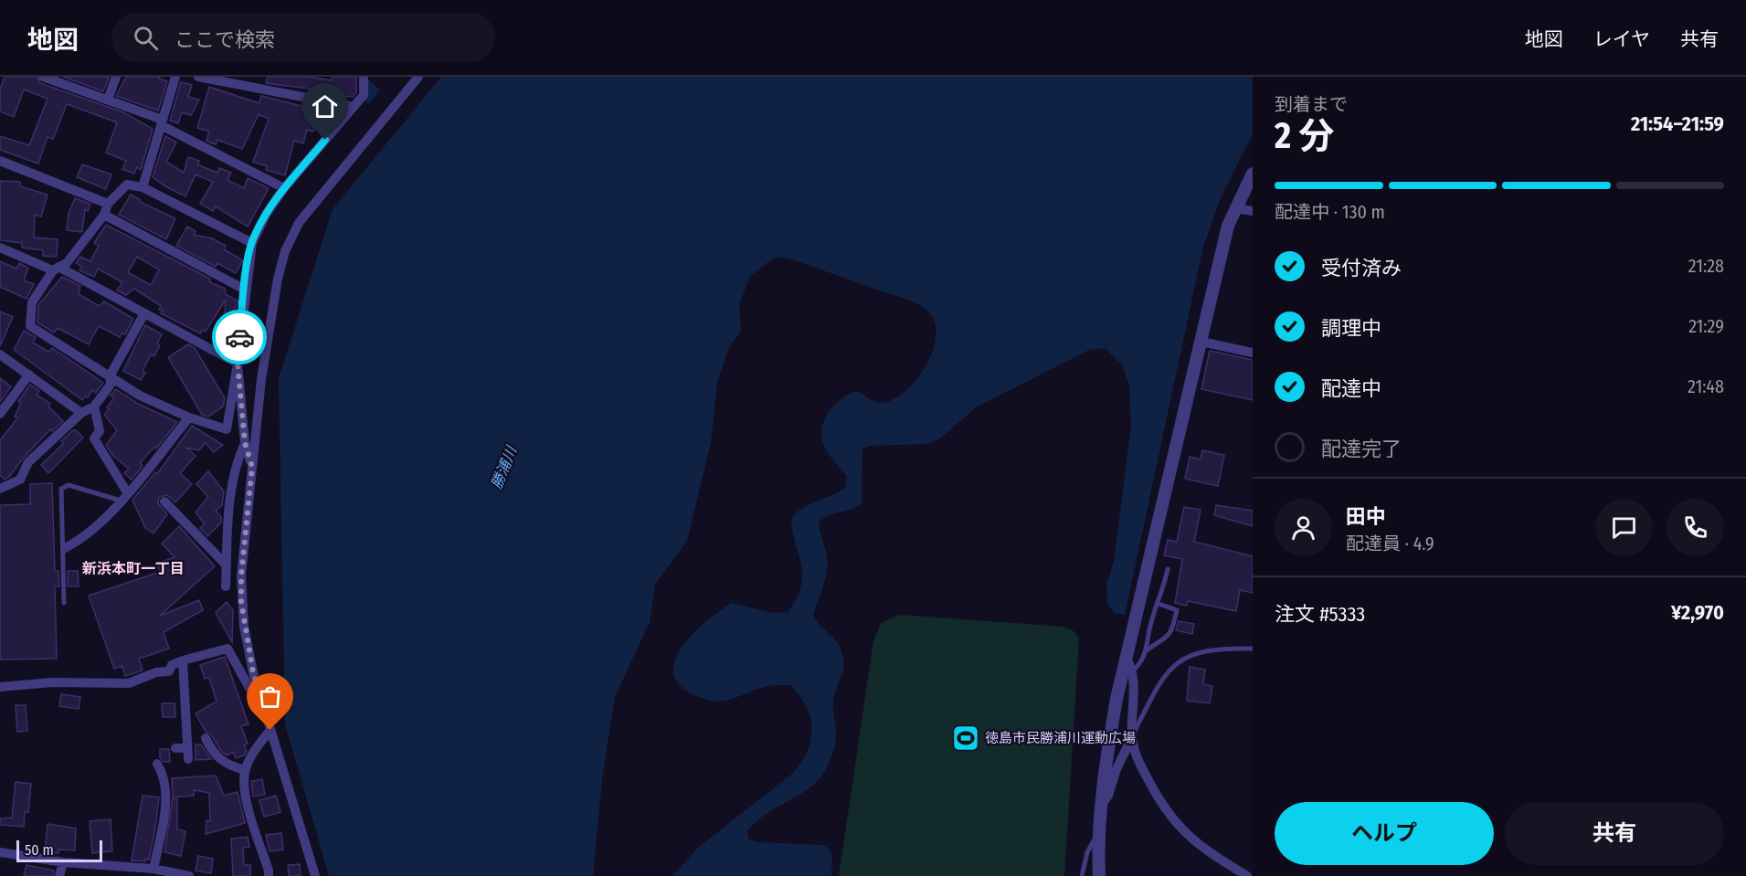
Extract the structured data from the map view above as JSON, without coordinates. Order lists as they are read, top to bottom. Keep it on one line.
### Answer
{"districts":["新浜本町一丁目"],"water":["勝浦川"],"places":{"sports":["徳島市民勝浦川運動広場"]},"scale_bar":"50 m","page":{"header":"地図","search":"ここで検索","nav":["地図","レイヤ","共有"],"heading":["2 分","到着まで","21:54–21:59"],"panel":["田中","配達員 · 4.9","注文 #5333","¥2,970"],"bar":"配達中 · 130 m","list":[["受付済み","21:28"],["調理中","21:29"],["配達中","21:48"],"配達完了"],"buttons":["ヘルプ","共有"],"scale":"50 m"}}
